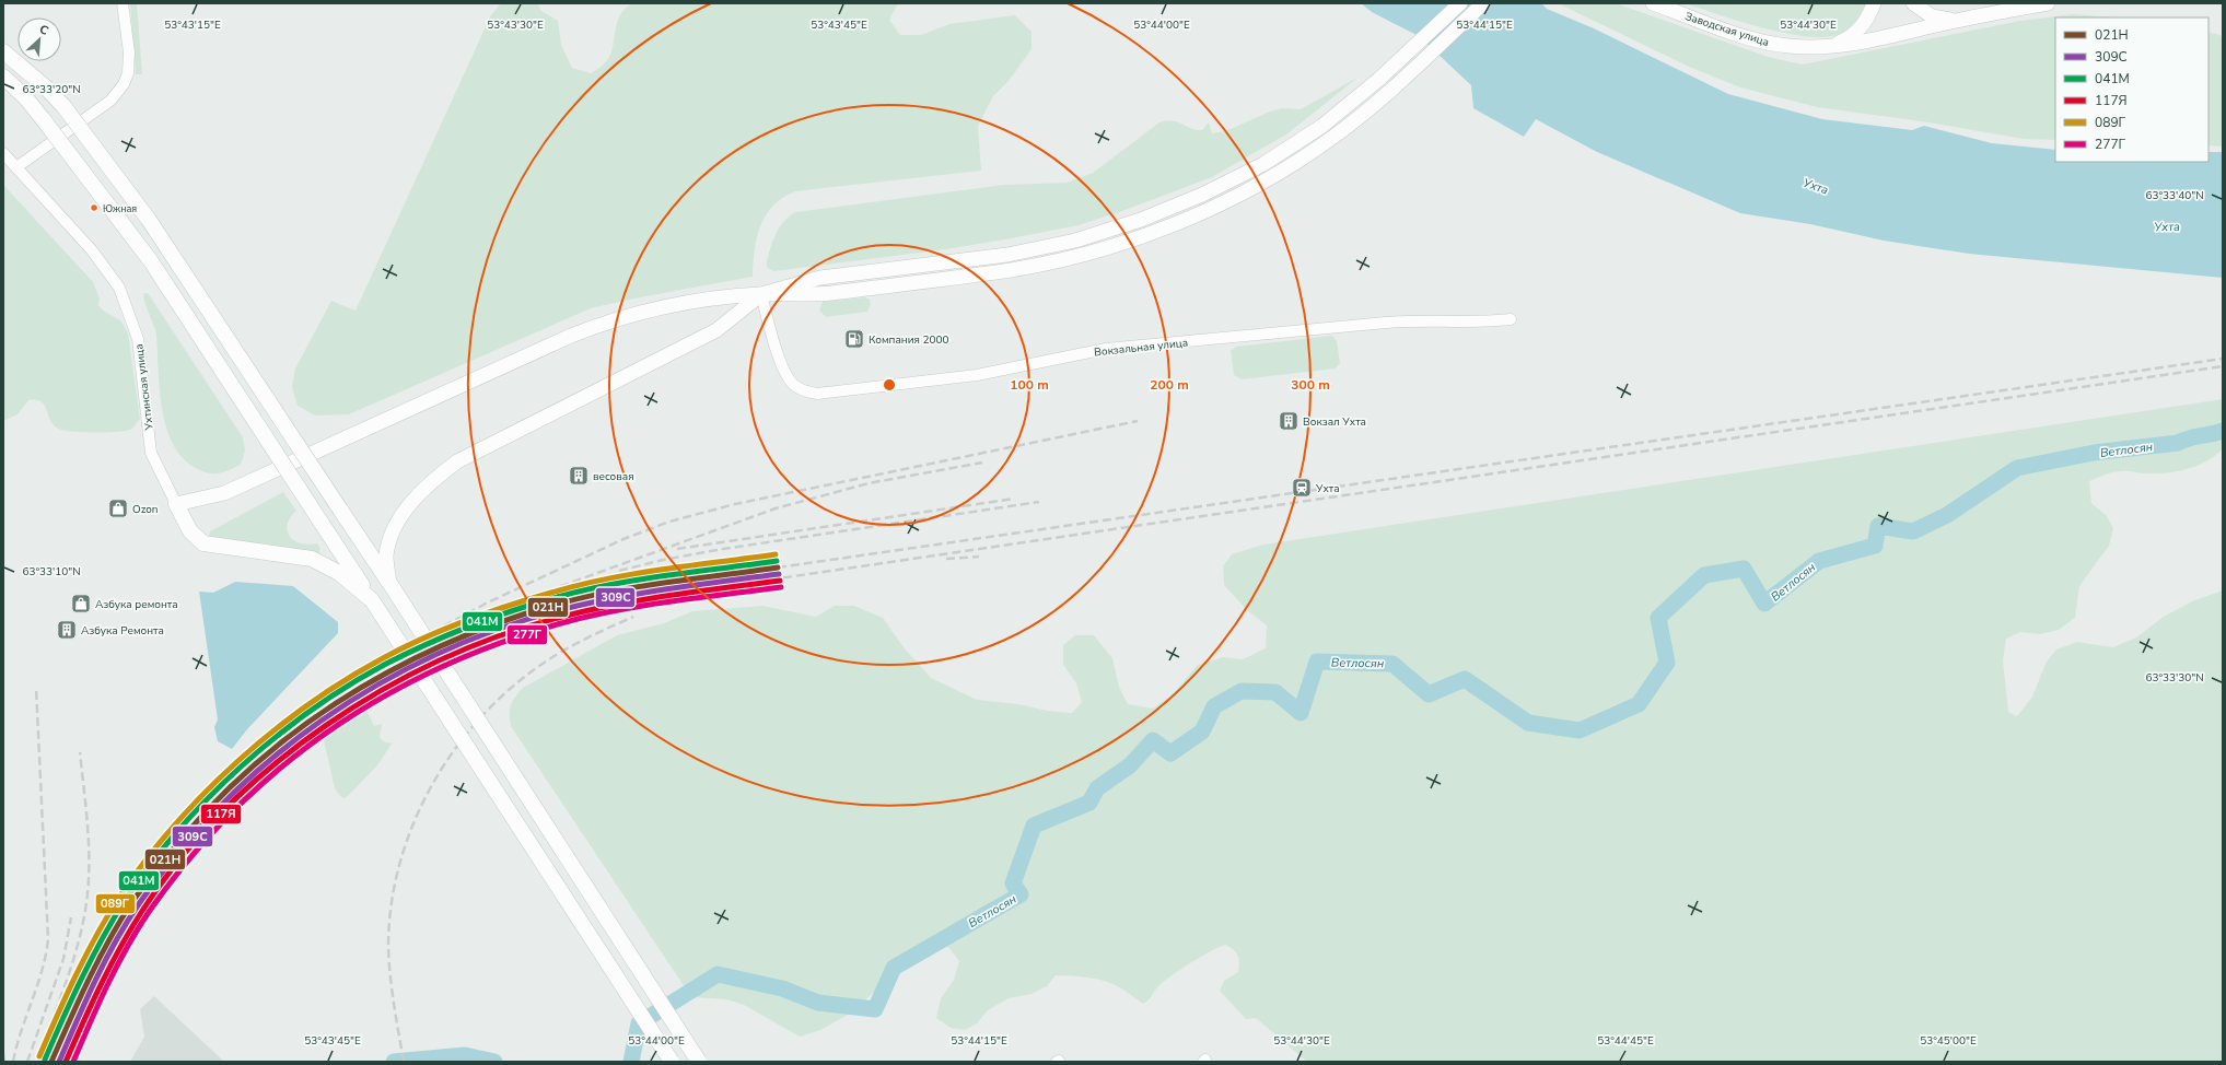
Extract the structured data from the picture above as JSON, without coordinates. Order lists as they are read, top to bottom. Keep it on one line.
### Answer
{"streets":{"street":["Заводская улица","Вокзальная улица","Ухтинская улица"]},"water":["Ухта","Ветлосян"],"places":{"other":["Южная"],"fuel station":["Компания 2000"],"building":["Вокзал Ухта","весовая","Азбука Ремонта"],"station":["Ухта"],"shop":["Ozon","Азбука ремонта"]},"lines":["transit line 089Г","transit line 041М","transit line 021Н","transit line 309С","transit line 117Я","transit line 277Г"],"legend":["021Н","309С","041М","117Я","089Г","277Г"],"north":"top right","coordinates":["53°43'15\"E","53°43'30\"E","53°43'45\"E","53°44'00\"E","53°44'15\"E","53°44'30\"E","63°33'20\"N","63°33'40\"N","63°33'10\"N","63°33'30\"N","53°44'45\"E","53°45'00\"E"],"rings":["100 m","200 m","300 m"]}
